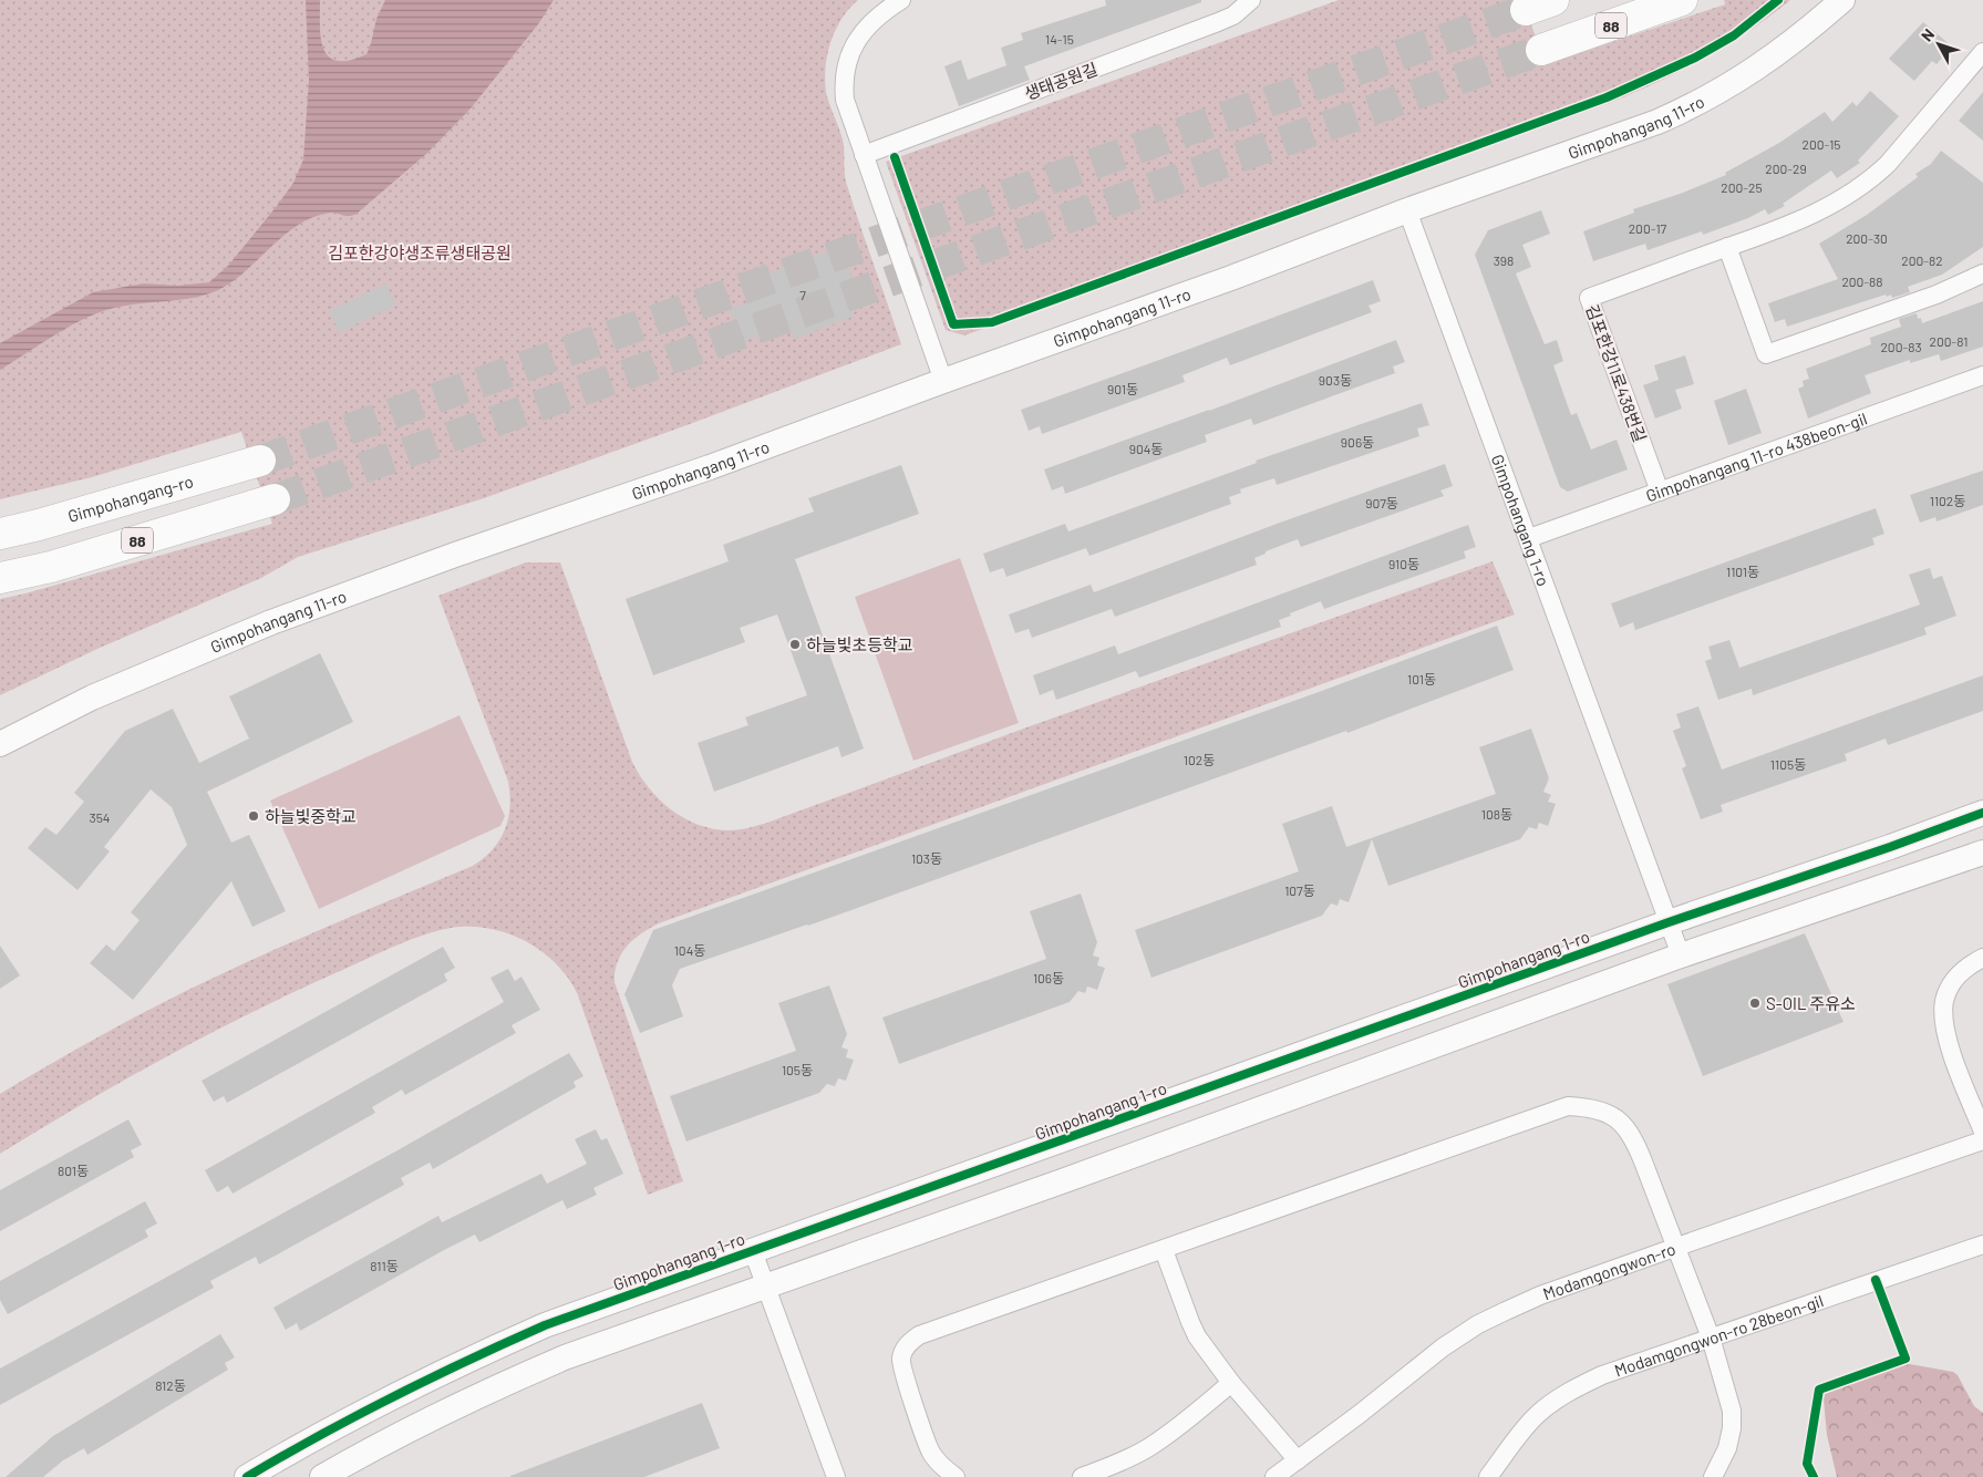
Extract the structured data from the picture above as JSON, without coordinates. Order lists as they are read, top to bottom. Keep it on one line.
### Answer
{"streets":{"highway":["88","Gimpohangang-ro"],"street":["생태공원길","Gimpohangang 11-ro","김포한강11로438번길","Gimpohangang 11-ro 438beon-gil","Gimpohangang 1-ro","Modamgongwon-ro","Modamgongwon-ro 28beon-gil"]},"crossings":[["Gimpohangang 11-ro","Gimpohangang 1-ro"],["김포한강11로438번길","Gimpohangang 11-ro 438beon-gil"],["Gimpohangang 11-ro 438beon-gil","Gimpohangang 1-ro"]],"parks":["김포한강야생조류생태공원"],"places":["하늘빛초등학교","하늘빛중학교","S-OIL 주유소"],"house_numbers":["14-15","200-15","200-29","200-25","200-17","200-30","398","200-82","200-88","7","200-81","200-83","903동","901동","906동","904동","1102동","907동","910동","1101동","101동","102동","1105동","108동","354","103동","107동","104동","106동","105동","801동","811동","812동"],"north":"top left"}
